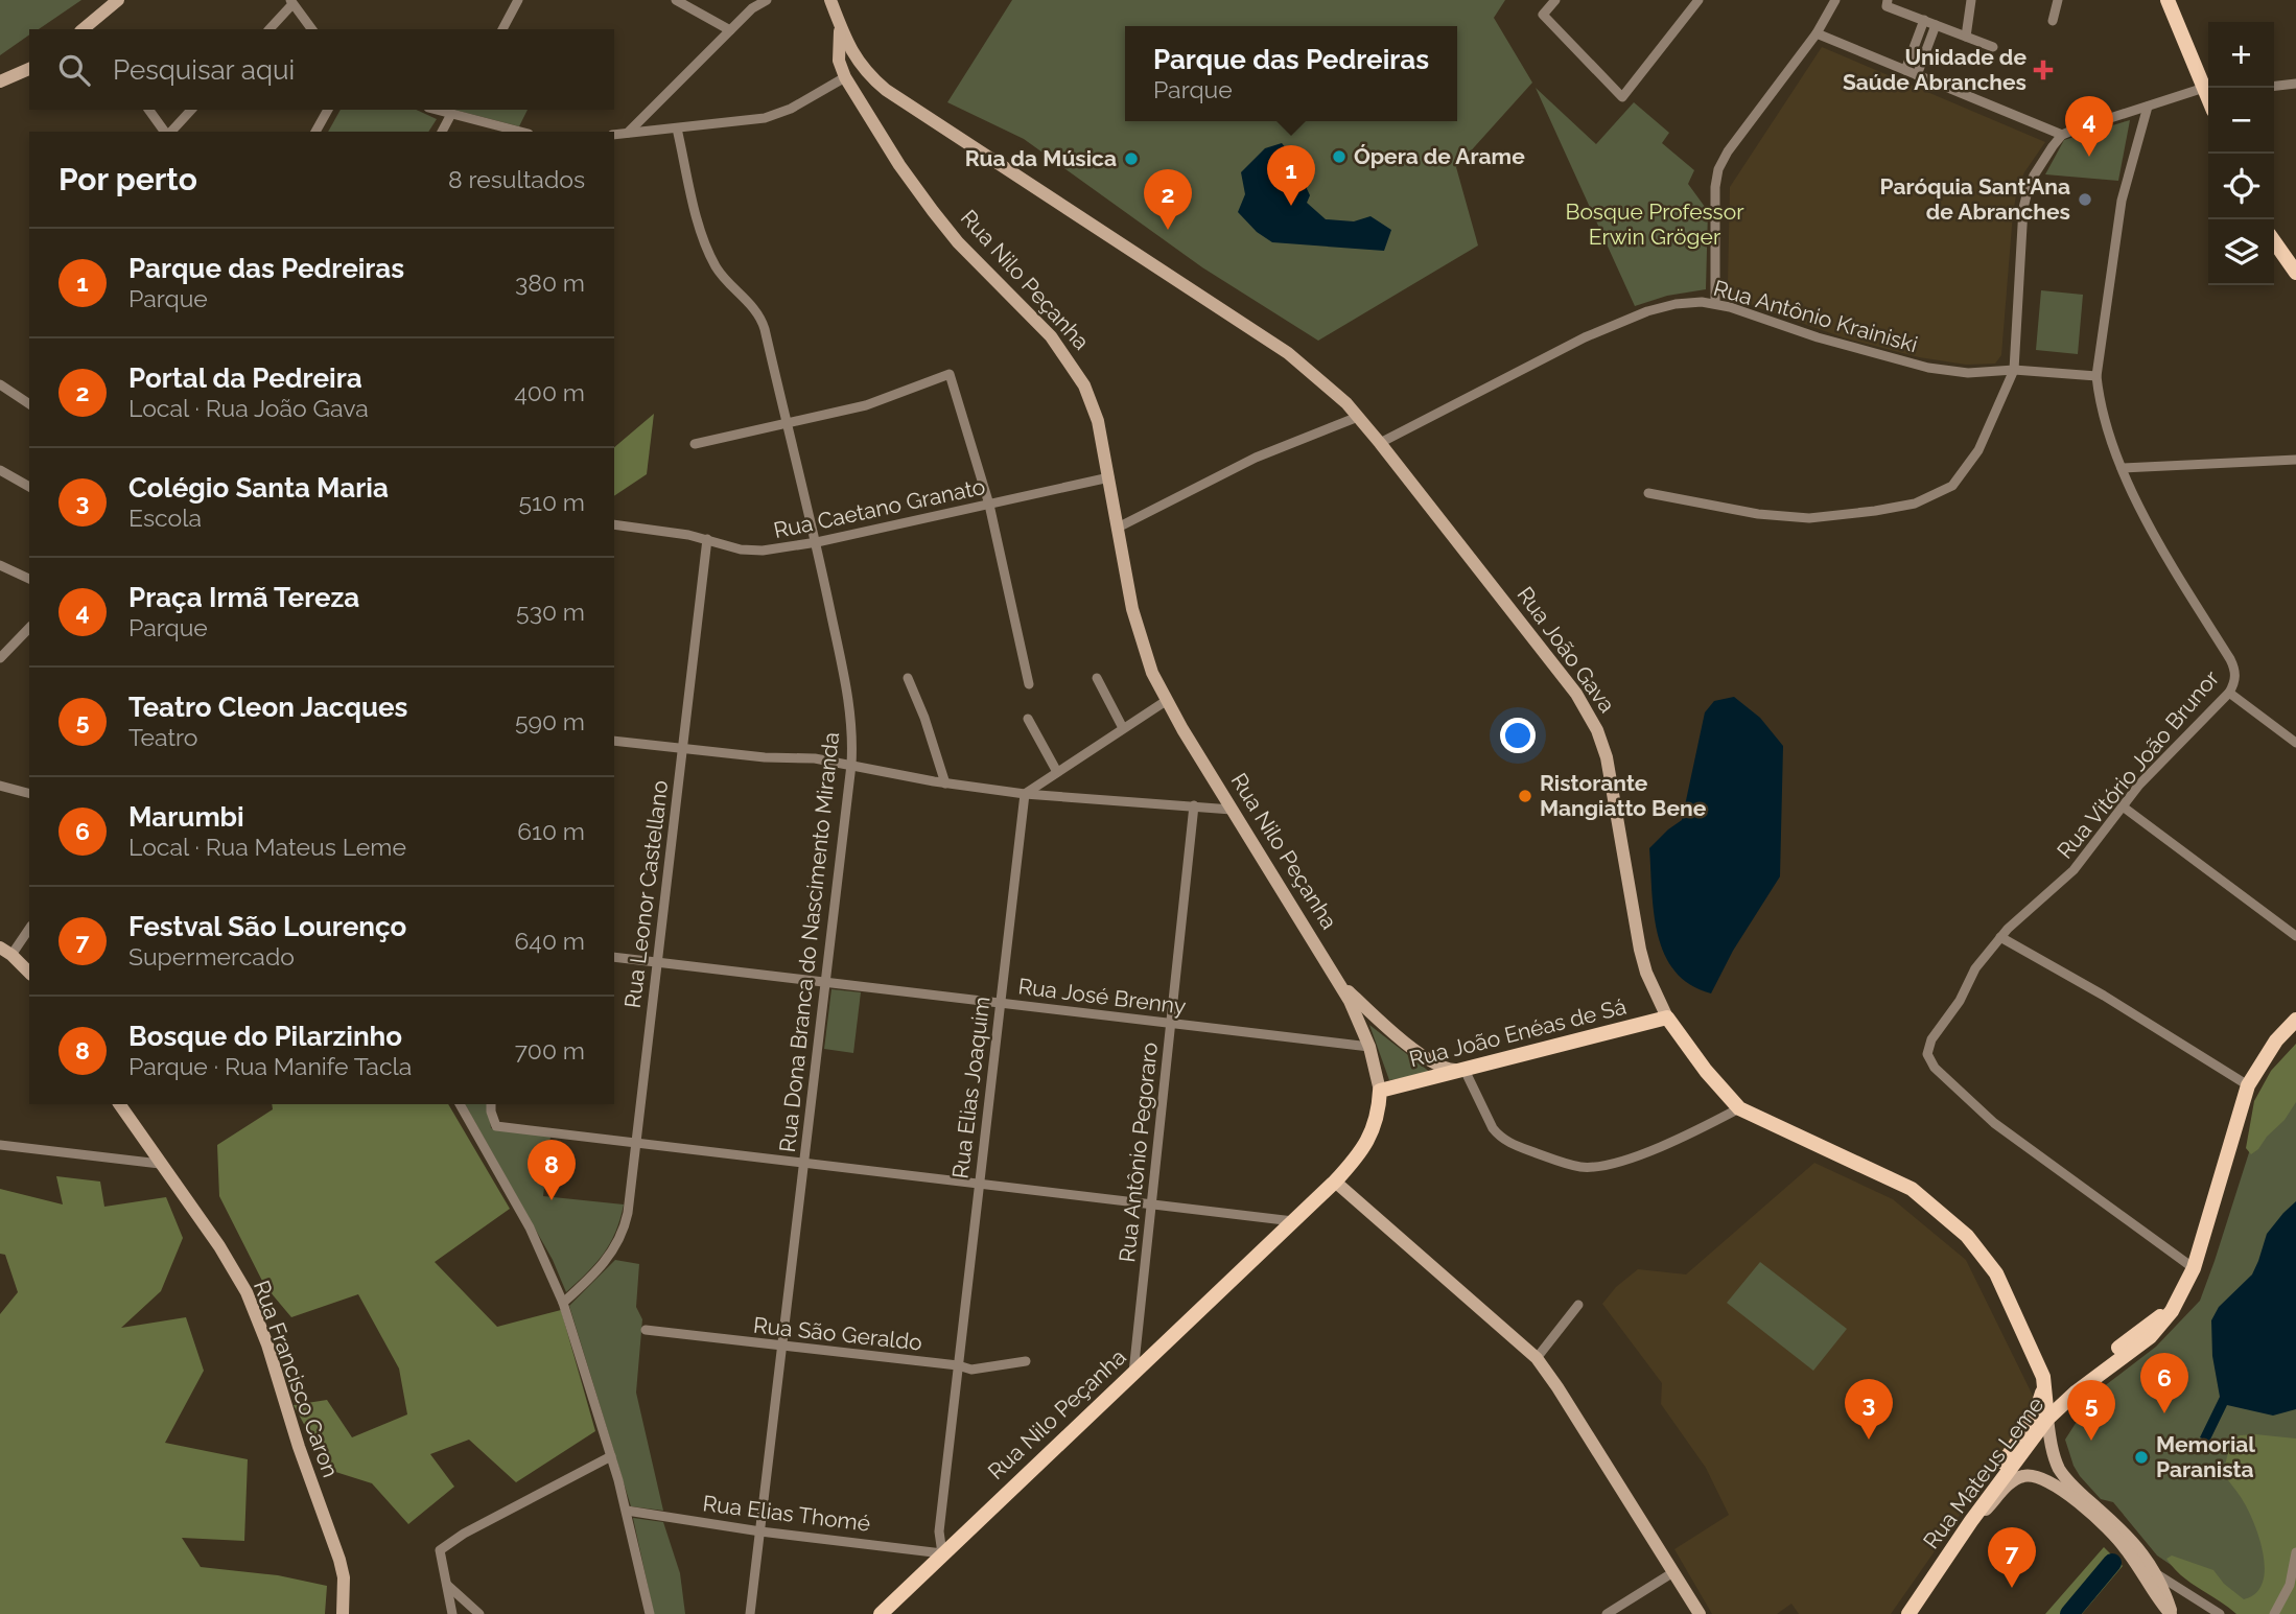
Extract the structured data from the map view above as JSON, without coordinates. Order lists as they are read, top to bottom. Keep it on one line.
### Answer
{"streets":{"main road":["Rua Nilo Peçanha","Rua João Gava","Rua João Enéas de Sá","Rua Francisco Caron","Rua Mateus Leme"],"street":["Rua Antônio Krainiski","Rua Caetano Granato","Rua Vitório João Brunor","Rua Leonor Castellano","Rua Dona Branca do Nascimento Miranda","Rua José Brenny","Rua Elias Joaquim","Rua Antônio Pegoraro","Rua São Geraldo","Rua Elias Thomé"]},"crossings":[["Rua Nilo Peçanha","Rua Caetano Granato"],["Rua Nilo Peçanha","Rua João Gava"],["Rua Nilo Peçanha","Rua José Brenny"],["Rua Nilo Peçanha","Rua João Enéas de Sá"],["Rua Nilo Peçanha","Rua Elias Joaquim"],["Rua Nilo Peçanha","Rua Antônio Pegoraro"],["Rua Nilo Peçanha","Rua Elias Thomé"],["Rua Antônio Krainiski","Rua João Gava"],["Rua Antônio Krainiski","Rua Vitório João Brunor"],["Rua Caetano Granato","Rua Leonor Castellano"],["Rua Caetano Granato","Rua Dona Branca do Nascimento Miranda"],["Rua João Gava","Rua João Enéas de Sá"],["Rua João Gava","Rua Mateus Leme"],["Rua Vitório João Brunor","Rua Mateus Leme"],["Rua Leonor Castellano","Rua José Brenny"],["Rua Dona Branca do Nascimento Miranda","Rua José Brenny"],["Rua Dona Branca do Nascimento Miranda","Rua São Geraldo"],["Rua Dona Branca do Nascimento Miranda","Rua Elias Thomé"],["Rua José Brenny","Rua Elias Joaquim"],["Rua José Brenny","Rua Antônio Pegoraro"],["Rua Elias Joaquim","Rua São Geraldo"],["Rua Elias Joaquim","Rua Elias Thomé"]],"parks":["Bosque Professor Erwin Gröger"],"places":{"health":["Unidade de Saúde Abranches"],"other":["Ópera de Arame","Rua da Música","Paróquia Sant'Ana de Abranches","Ristorante Mangiatto Bene","Memorial Paranista"]},"page":{"map_buttons":["+","−"],"popup":["Parque das Pedreiras","Parque"],"search":"Pesquisar aqui","pins":["4","1","2","8","6","3","5","7"],"heading":["Por perto","8 resultados"],"list":[{"mark":"1","name":"Parque das Pedreiras","note":"Parque","value":"380 m"},{"mark":"2","name":"Portal da Pedreira","note":"Local · Rua João Gava","value":"400 m"},{"mark":"3","name":"Colégio Santa Maria","note":"Escola","value":"510 m"},{"mark":"4","name":"Praça Irmã Tereza","note":"Parque","value":"530 m"},{"mark":"5","name":"Teatro Cleon Jacques","note":"Teatro","value":"590 m"},{"mark":"6","name":"Marumbi","note":"Local · Rua Mateus Leme","value":"610 m"},{"mark":"7","name":"Festval São Lourenço","note":"Supermercado","value":"640 m"},{"mark":"8","name":"Bosque do Pilarzinho","note":"Parque · Rua Manife Tacla","value":"700 m"}]}}
